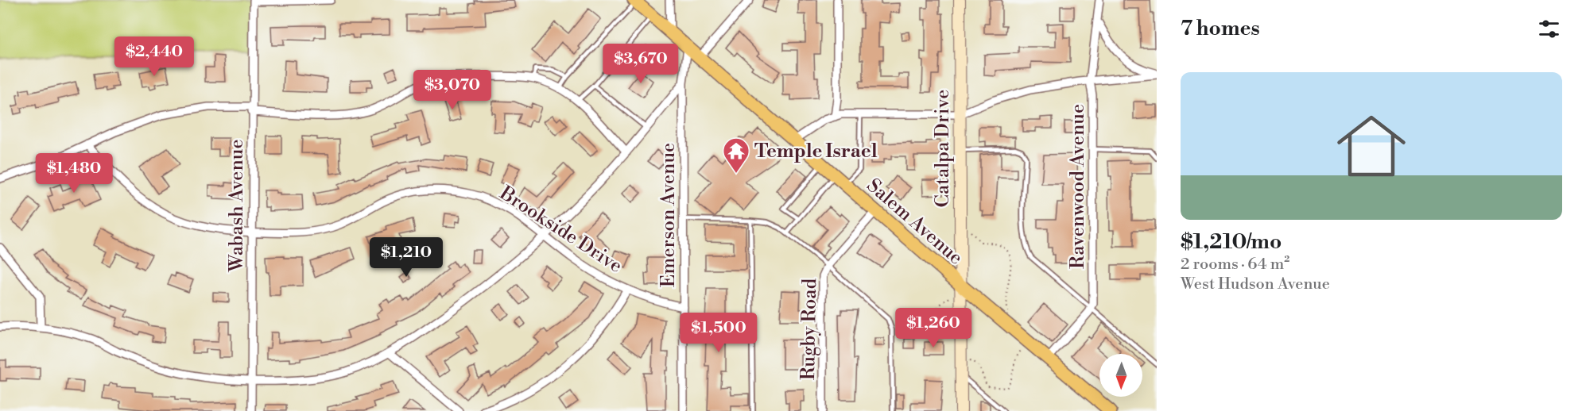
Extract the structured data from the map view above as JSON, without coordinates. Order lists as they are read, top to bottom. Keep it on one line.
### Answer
{"streets":{"main road":["Salem Avenue"],"street":["Catalpa Drive","Ravenwood Avenue","Wabash Avenue","Emerson Avenue","Brookside Drive","Rugby Road"]},"crossings":[["Catalpa Drive","Salem Avenue"],["Wabash Avenue","Brookside Drive"],["Emerson Avenue","Salem Avenue"],["Emerson Avenue","Brookside Drive"],["Salem Avenue","Rugby Road"]],"places":{"temple":["Temple Israel"]},"north":"bottom","page":{"heading":"7 homes","price":["$2,440","$3,670","$3,070","$1,480","$1,210","$1,260","$1,500"],"list":[{"name":"$1,210/mo","note":"2 rooms · 64 m² · West Hudson Avenue"}]}}
